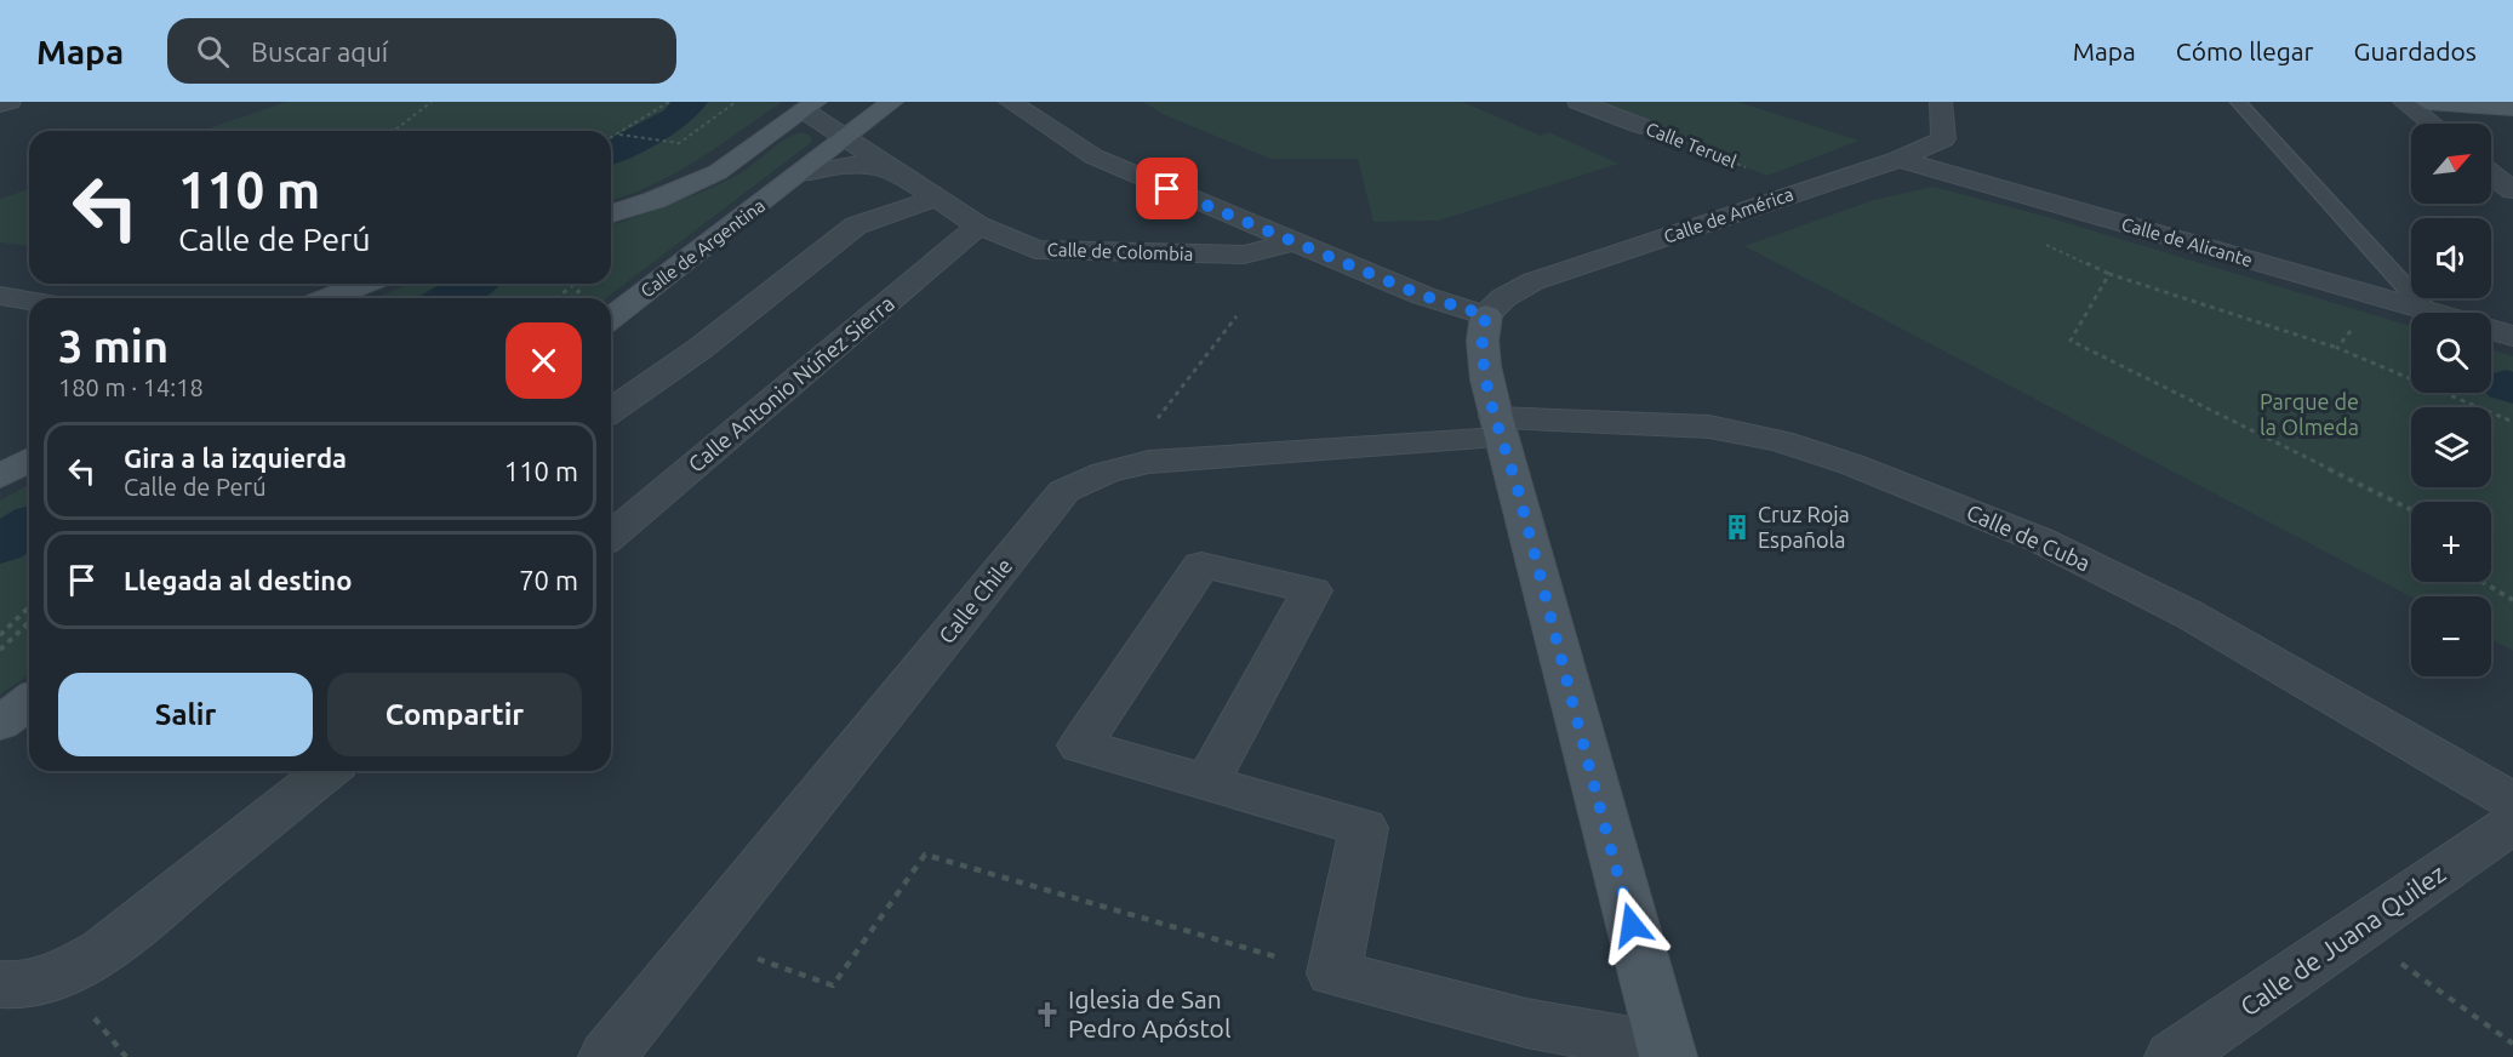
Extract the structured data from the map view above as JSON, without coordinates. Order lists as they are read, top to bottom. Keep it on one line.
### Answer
{"streets":{"street":["Calle Teruel","Calle de América","Calle de Alicante","Calle de Argentina","Calle de Colombia","Calle Antonio Núñez Sierra","Calle de Cuba","Calle Chile","Calle de Juana Quilez"]},"crossings":[["Calle de América","Calle de Alicante"],["Calle de Argentina","Calle de Colombia"],["Calle de Colombia","Calle Antonio Núñez Sierra"],["Calle de Cuba","Calle Chile"]],"parks":["Parque de la Olmeda"],"places":{"building":["Cruz Roja Española"],"church":["Iglesia de San Pedro Apóstol"]},"north":"top right","page":{"header":"Mapa","search":"Buscar aquí","nav":["Mapa","Cómo llegar","Guardados"],"map_buttons":["+","−"],"turn":["110 m","Calle de Perú"],"heading":["3 min","180 m · 14:18"],"list":[{"name":"Gira a la izquierda","note":"Calle de Perú","value":"110 m"},{"name":"Llegada al destino","value":"70 m"}],"buttons":["Salir","Compartir"]}}
